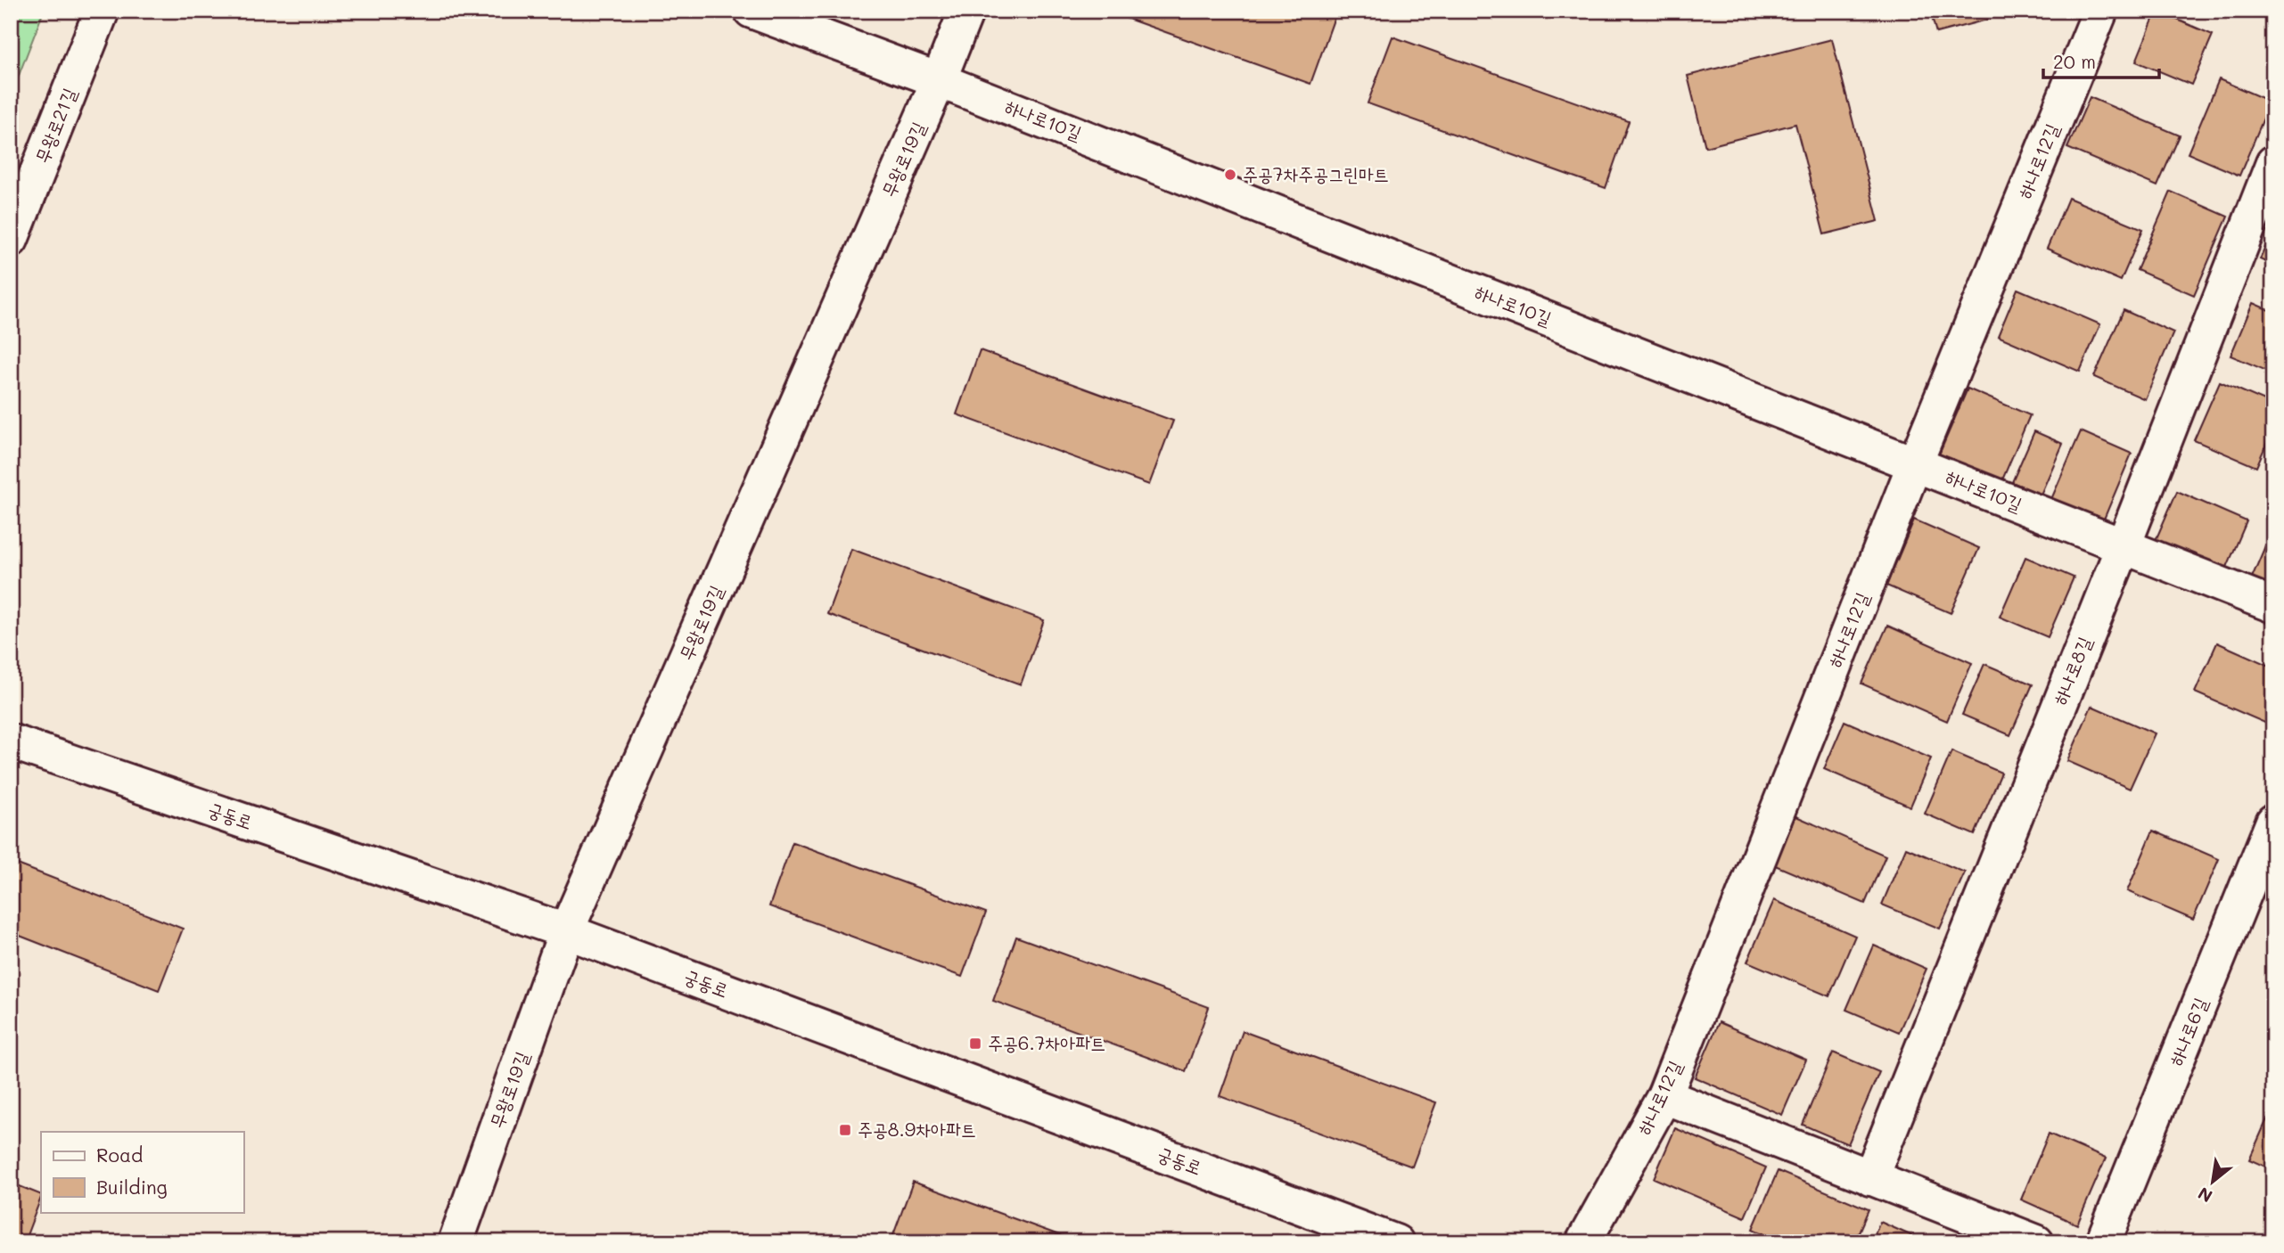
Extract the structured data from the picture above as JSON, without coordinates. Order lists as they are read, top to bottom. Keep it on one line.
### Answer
{"streets":{"street":["하나로10길","무왕로21길","무왕로19길","하나로12길","하나로8길","궁동로","하나로6길"]},"crossings":[["하나로10길","무왕로19길"],["하나로10길","하나로12길"],["하나로10길","하나로8길"],["무왕로19길","궁동로"]],"places":{"other":["주공7차주공그린마트"],"transit":["주공6.7차아파트","주공8.9차아파트"]},"legend":["Road","Building"],"scale_bar":"20 m","north":"bottom left"}
